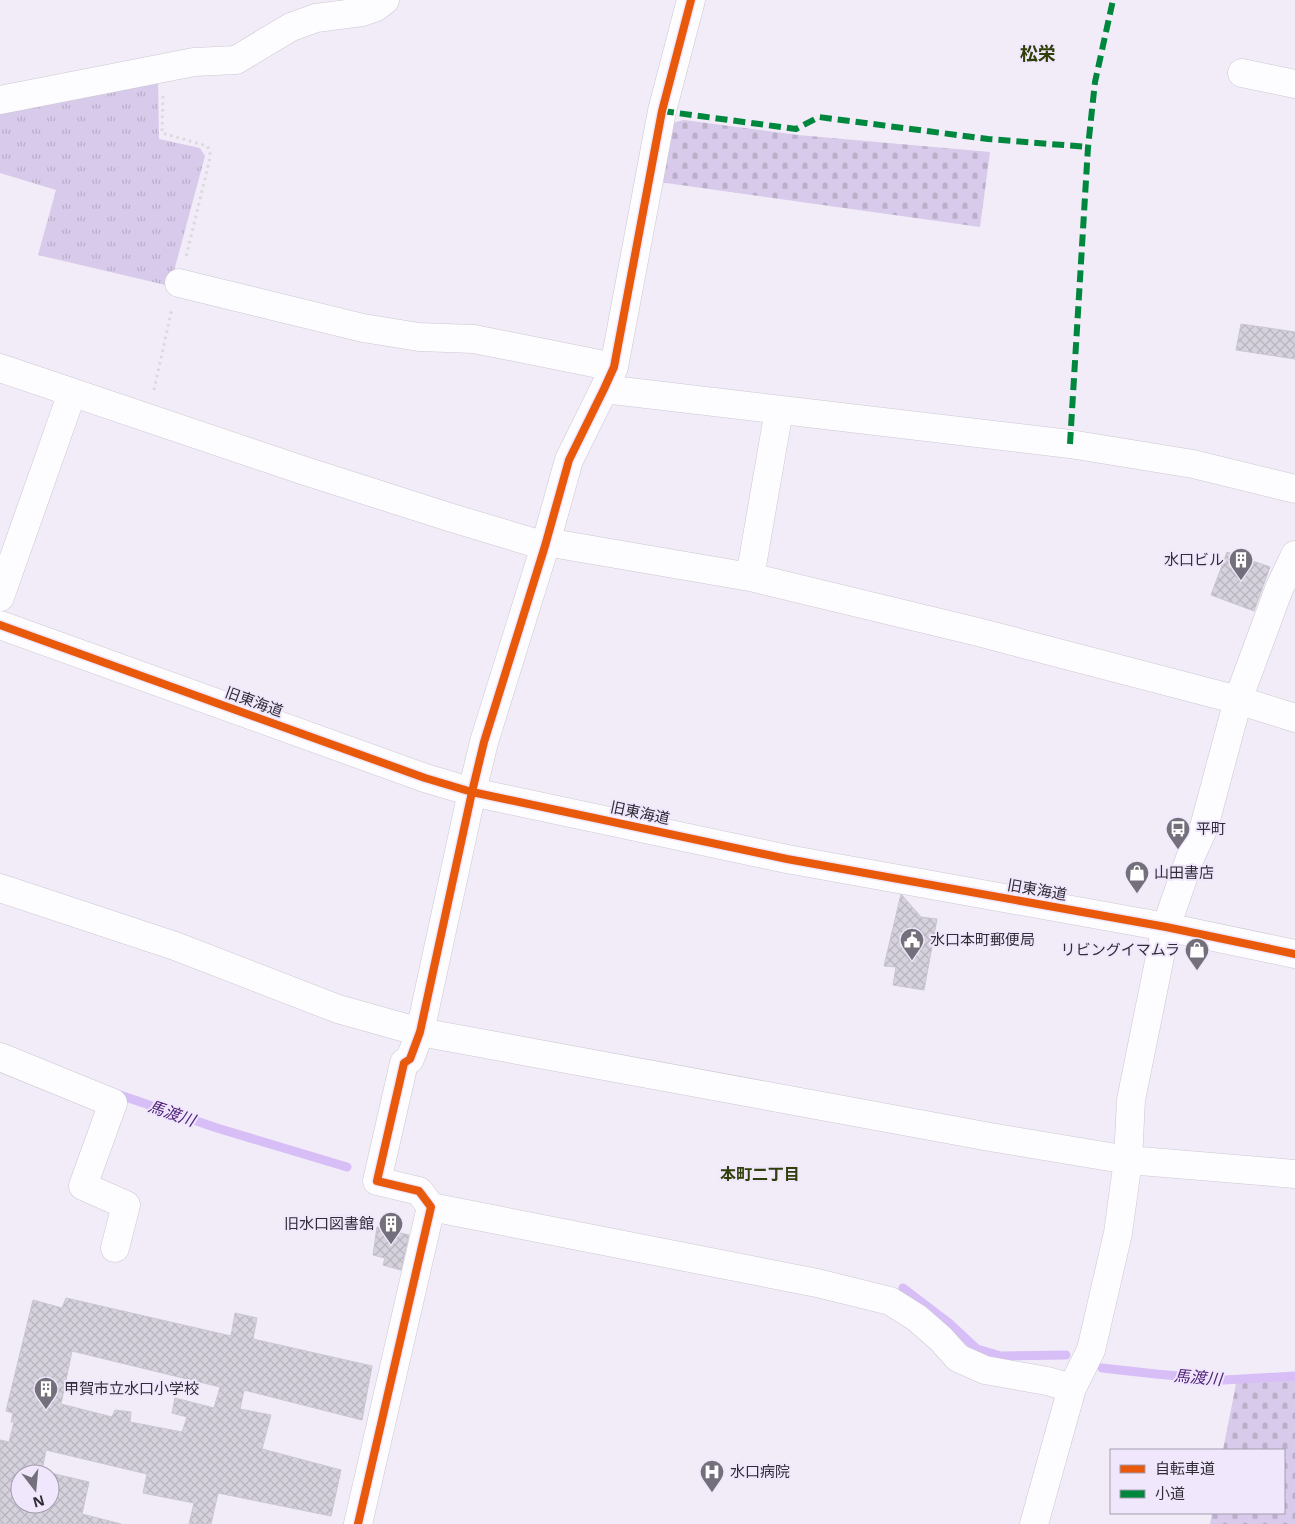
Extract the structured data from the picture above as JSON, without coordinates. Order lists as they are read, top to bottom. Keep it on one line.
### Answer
{"streets":{"street":["旧東海道"]},"districts":["松栄","本町二丁目"],"water":["馬渡川"],"places":{"building":["水口ビル","旧水口図書館","甲賀市立水口小学校"],"bus stop":["平町"],"shop":["山田書店","リビングイマムラ"],"public building":["水口本町郵便局"],"hospital":["水口病院"]},"legend":["自転車道","小道"],"north":"bottom"}
